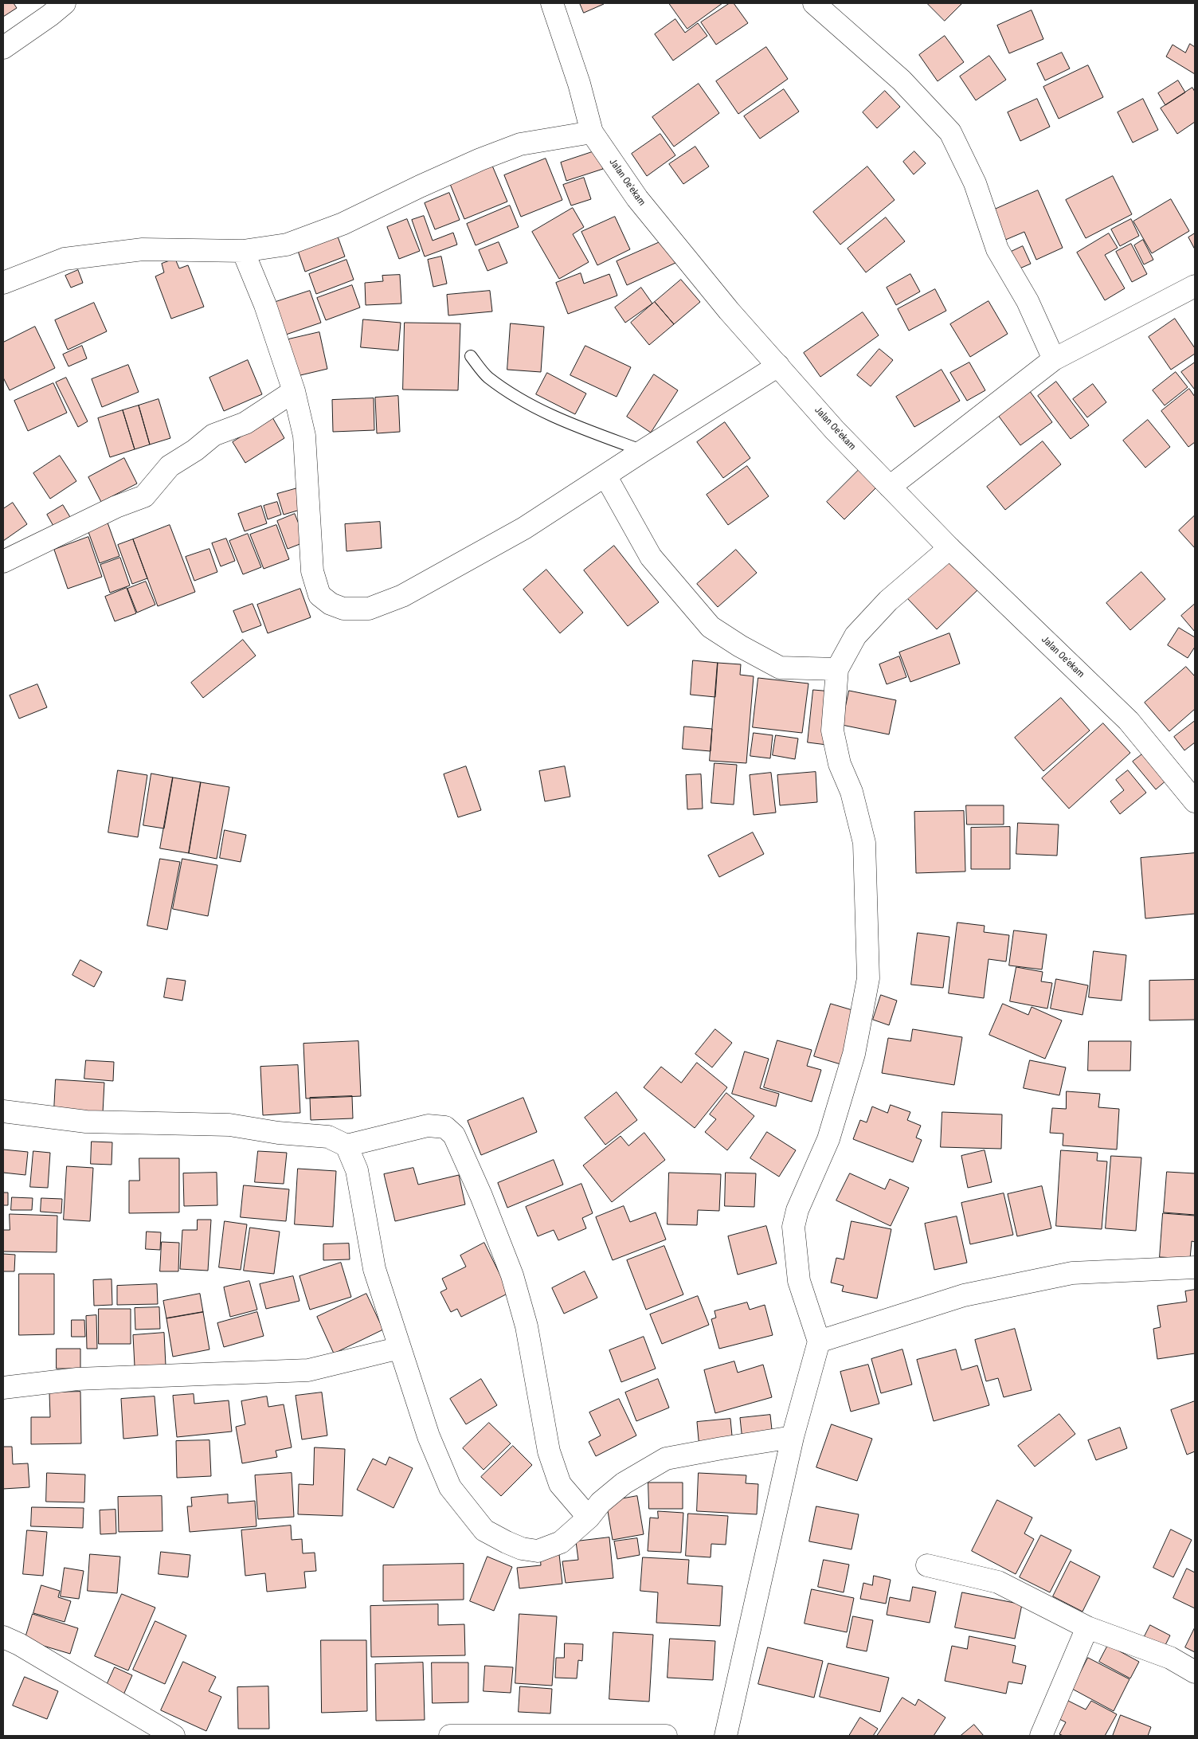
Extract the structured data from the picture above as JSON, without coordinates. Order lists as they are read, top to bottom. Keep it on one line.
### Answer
{"streets":{"street":["Jalan Oe'ekam"]}}
